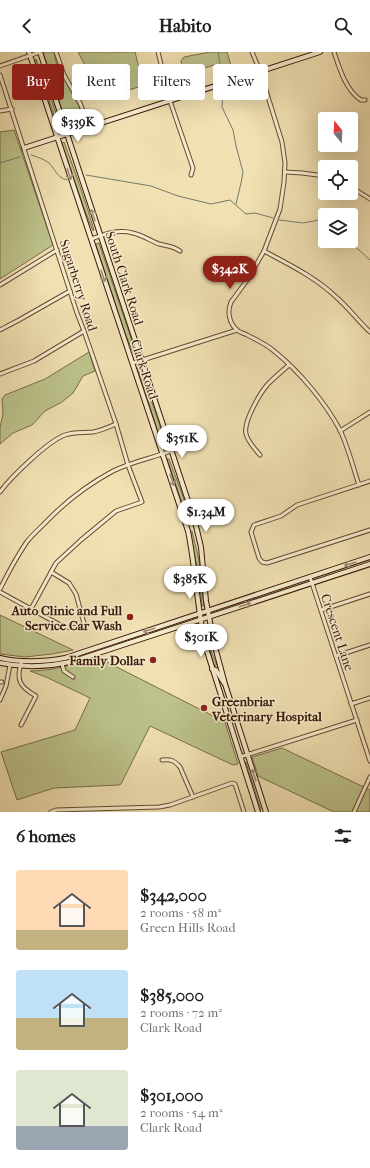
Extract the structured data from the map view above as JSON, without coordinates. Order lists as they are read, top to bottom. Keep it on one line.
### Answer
{"streets":{"main road":["South Clark Road","Clark Road"],"street":["Sugarberry Road","Crescent Lane"]},"one_way":["Clark Road"],"places":["Auto Clinic and Full Service Car Wash","Family Dollar","Greenbriar Veterinary Hospital"],"north":"top","page":{"header":"Habito","chip":["Buy","Rent","Filters","New"],"price":["$339K","$342K","$351K","$1.34M","$385K","$301K"],"heading":"6 homes","list":[{"name":"$342,000","note":"2 rooms · 58 m² · Green Hills Road"},{"name":"$385,000","note":"2 rooms · 72 m² · Clark Road"},{"name":"$301,000","note":"2 rooms · 54 m² · Clark Road"}]}}
